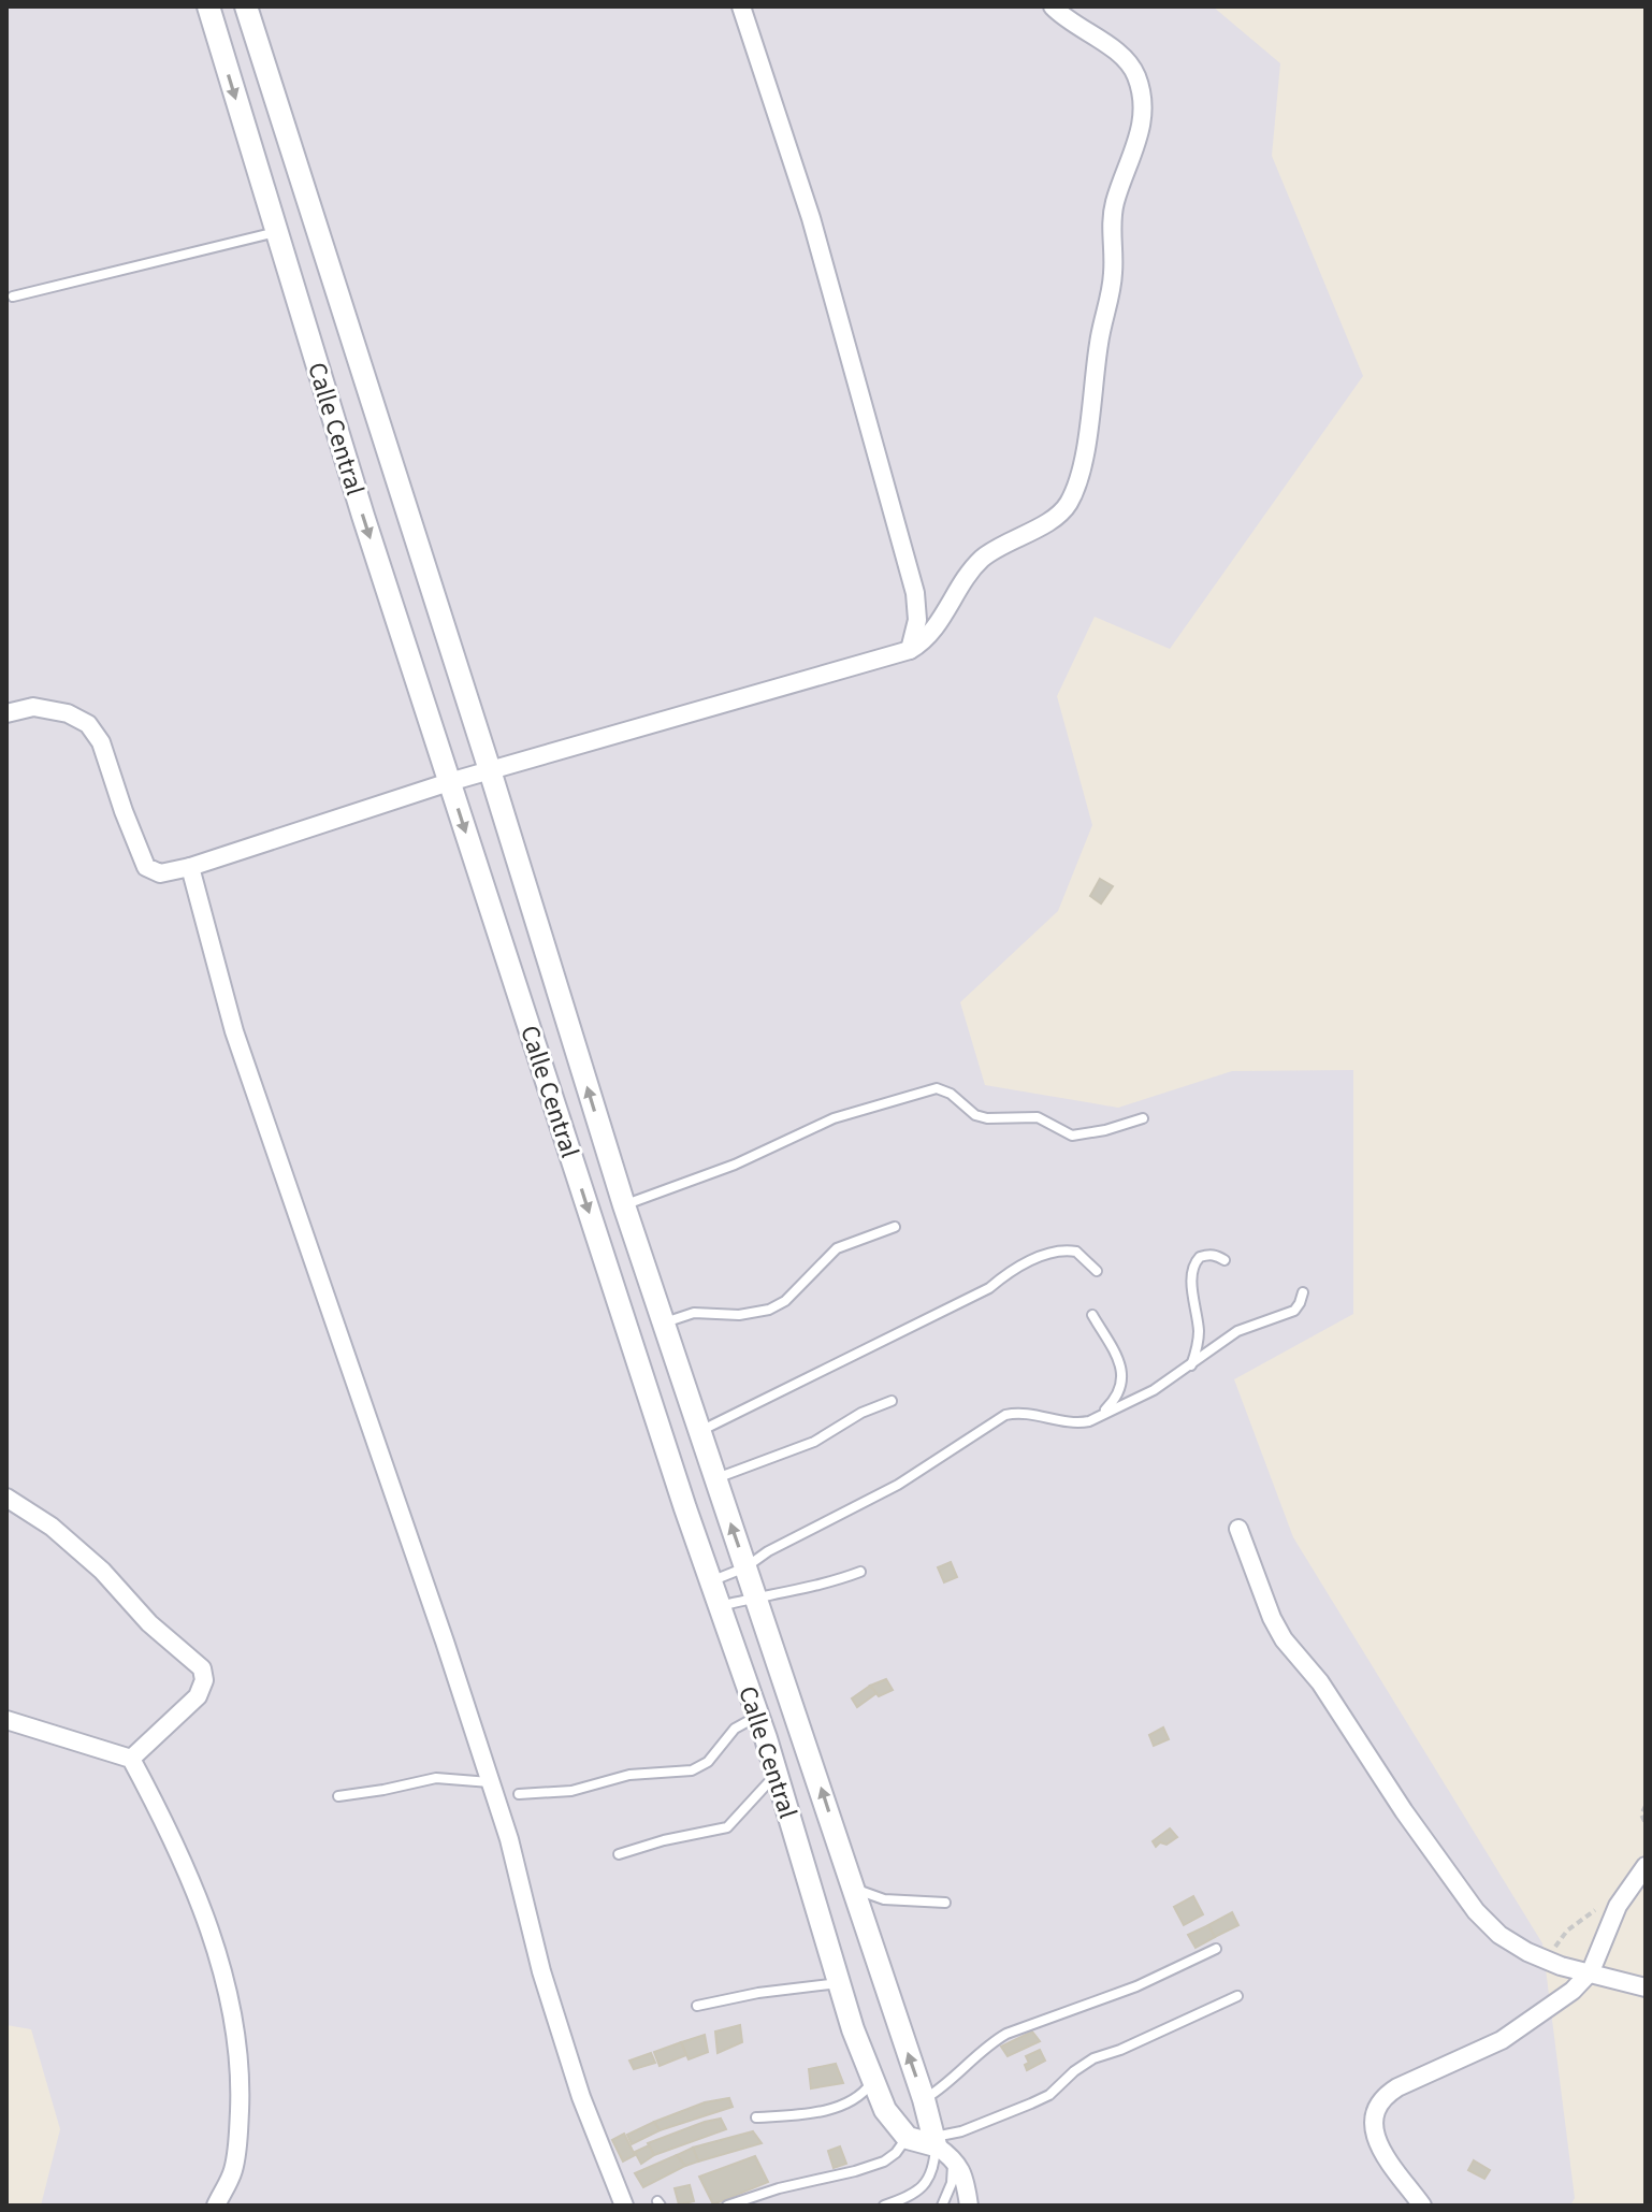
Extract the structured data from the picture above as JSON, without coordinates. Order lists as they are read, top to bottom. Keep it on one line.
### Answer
{"streets":{"street":["Calle Central"]}}
